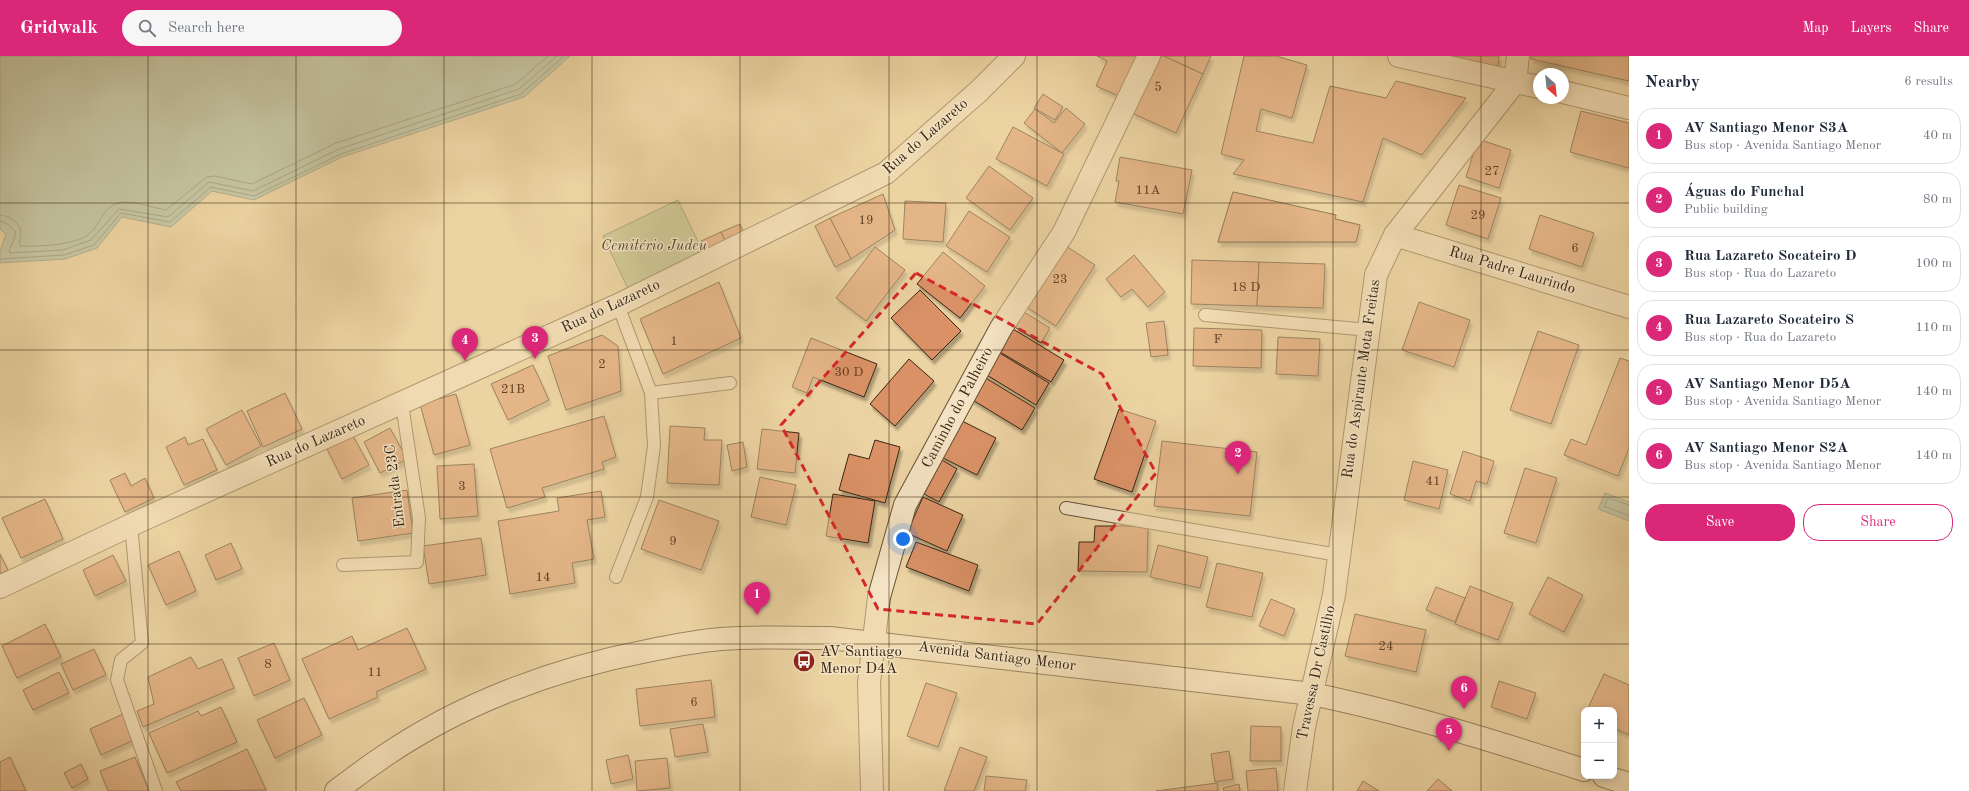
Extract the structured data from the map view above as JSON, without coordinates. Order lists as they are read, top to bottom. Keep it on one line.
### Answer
{"streets":{"street":["Rua do Lazareto","Rua Padre Laurindo","Rua do Aspirante Mota Freitas","Caminho do Palheiro","Avenida Santiago Menor","Travessa Dr Castilho"],"lane":["Entrada 23C"]},"crossings":[["Rua do Lazareto","Entrada 23C"],["Rua Padre Laurindo","Rua do Aspirante Mota Freitas"],["Rua do Aspirante Mota Freitas","Travessa Dr Castilho"],["Caminho do Palheiro","Avenida Santiago Menor"],["Avenida Santiago Menor","Travessa Dr Castilho"]],"parks":["Cemitério Judeu"],"places":{"bus stop":["AV Santiago Menor D4A"]},"house_numbers":["5","27","11A","29","19","6","23","18 D","F","1","2","30 D","21B","41","3","9","14","24","8","11","6"],"north":"bottom right","page":{"header":"Gridwalk","search":"Search here","nav":["Map","Layers","Share"],"heading":["Nearby","6 results"],"list":[{"mark":"1","name":"AV Santiago Menor S3A","note":"Bus stop · Avenida Santiago Menor","value":"40 m"},{"mark":"2","name":"Águas do Funchal","note":"Public building","value":"80 m"},{"mark":"3","name":"Rua Lazareto Socateiro D","note":"Bus stop · Rua do Lazareto","value":"100 m"},{"mark":"4","name":"Rua Lazareto Socateiro S","note":"Bus stop · Rua do Lazareto","value":"110 m"},{"mark":"5","name":"AV Santiago Menor D5A","note":"Bus stop · Avenida Santiago Menor","value":"140 m"},{"mark":"6","name":"AV Santiago Menor S2A","note":"Bus stop · Avenida Santiago Menor","value":"140 m"}],"pins":["3","4","2","1","6","5"],"buttons":["Save","Share"],"map_buttons":["+","−"]}}
